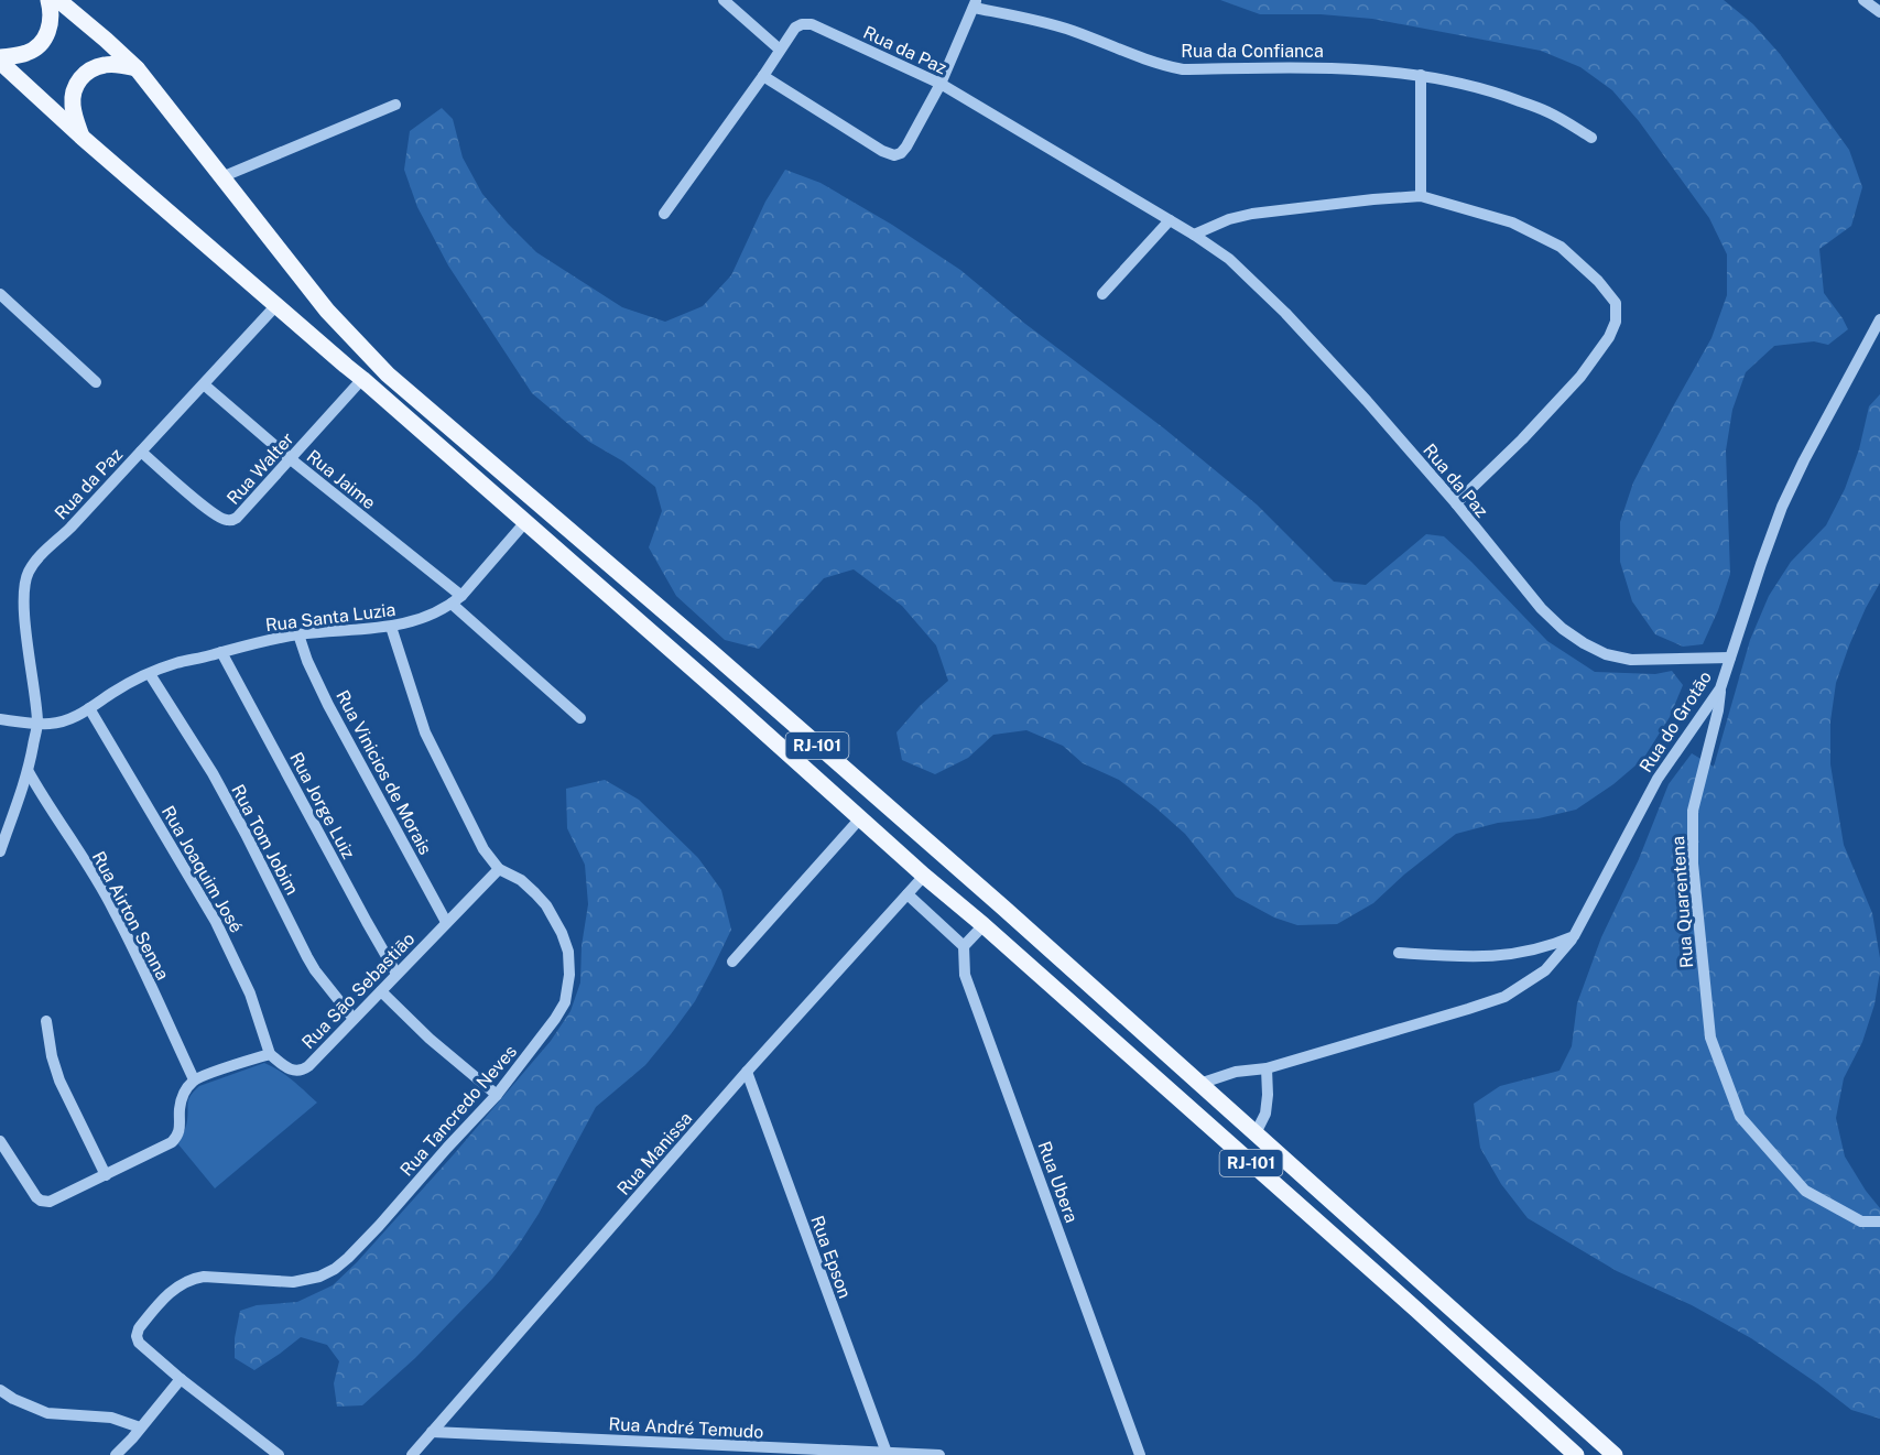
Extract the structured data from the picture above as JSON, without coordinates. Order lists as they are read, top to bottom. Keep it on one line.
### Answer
{"streets":{"main road":["RJ-101"],"street":["Rua da Paz","Rua da Confianca","Rua Walter","Rua Jaime","Rua Santa Luzia","Rua do Grotão","Rua Vinicios de Morais","Rua Jorge Luiz","Rua Tom Jobim","Rua Joaquim José","Rua Quarentena","Rua Airton Senna","Rua Sāo Sebastiāo","Rua Tancredo Neves","Rua Manissa","Rua Ubera","Rua Epson","Rua André Temudo"]},"crossings":[["Rua da Paz","Rua Walter"],["Rua da Paz","Rua Jaime"],["Rua da Paz","Rua Santa Luzia"],["Rua da Paz","Rua do Grotão"],["Rua da Paz","RJ-101"],["Rua da Paz","Rua Airton Senna"],["Rua Walter","Rua Jaime"],["Rua Walter","RJ-101"],["Rua Jaime","Rua Santa Luzia"],["Rua Santa Luzia","RJ-101"],["Rua Santa Luzia","Rua Vinicios de Morais"],["Rua Santa Luzia","Rua Jorge Luiz"],["Rua Santa Luzia","Rua Tom Jobim"],["Rua Santa Luzia","Rua Joaquim José"],["Rua Santa Luzia","Rua Tancredo Neves"],["Rua do Grotão","RJ-101"],["Rua do Grotão","Rua Quarentena"],["RJ-101","Rua Manissa"],["Rua Vinicios de Morais","Rua Sāo Sebastiāo"],["Rua Jorge Luiz","Rua Sāo Sebastiāo"],["Rua Tom Jobim","Rua Sāo Sebastiāo"],["Rua Joaquim José","Rua Sāo Sebastiāo"],["Rua Sāo Sebastiāo","Rua Tancredo Neves"],["Rua Manissa","Rua Epson"],["Rua Manissa","Rua André Temudo"],["Rua Epson","Rua André Temudo"]]}
